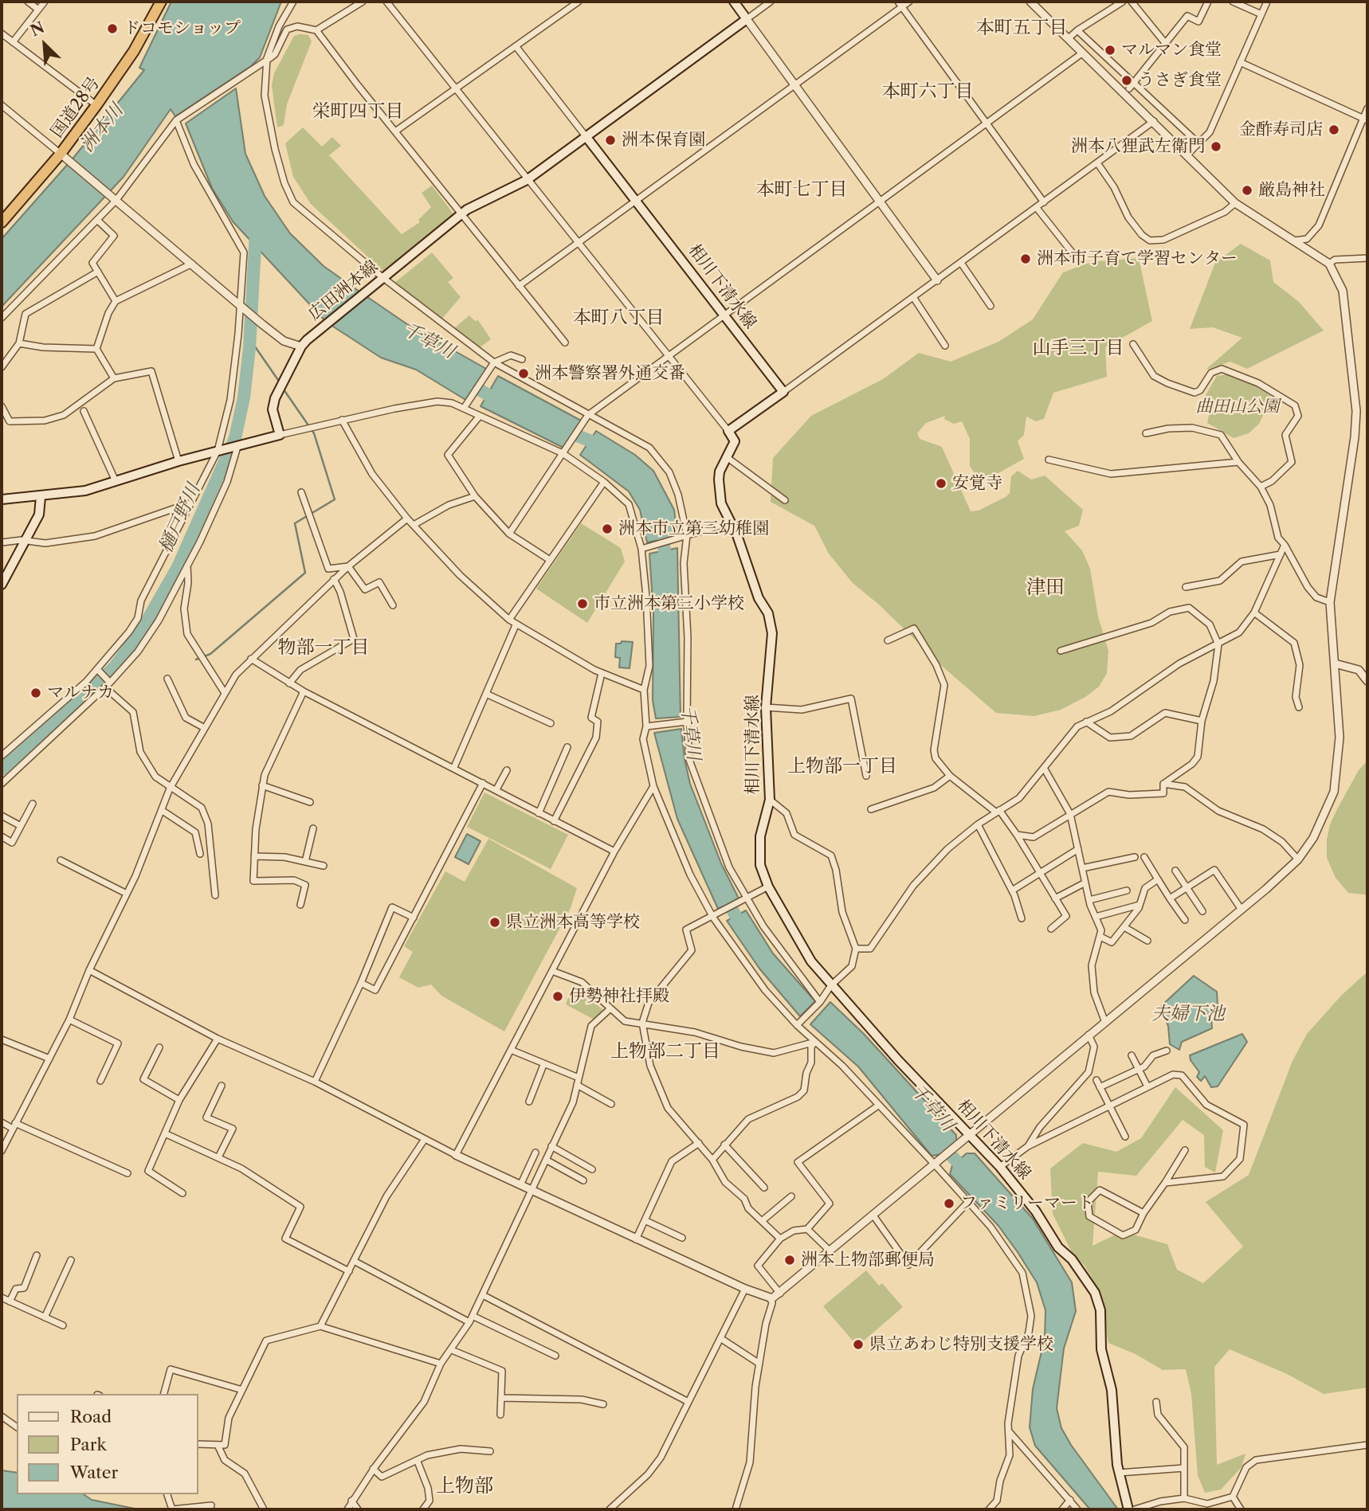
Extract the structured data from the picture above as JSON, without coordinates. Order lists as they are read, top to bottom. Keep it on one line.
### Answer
{"streets":{"highway":["国道28号"],"main road":["相川下清水線","広田洲本線"]},"crossings":[["相川下清水線","広田洲本線"]],"districts":["本町五丁目","本町六丁目","栄町四丁目","本町七丁目","本町八丁目","山手三丁目","津田","物部一丁目","上物部一丁目","上物部二丁目","上物部"],"water":["洲本川","千草川","樋戸野川","夫婦下池"],"parks":["曲田山公園"],"places":["ドコモショップ","マルマン食堂","うさぎ食堂","金酢寿司店","洲本保育園","洲本八狸武左衛門","厳島神社","洲本市子育て学習センター","洲本警察署外通交番","安覚寺","洲本市立第三幼稚園","市立洲本第三小学校","マルナカ","県立洲本高等学校","伊勢神社拝殿","ファミリーマート","洲本上物部郵便局","県立あわじ特別支援学校"],"legend":["Road","Park","Water"],"north":"top left"}
